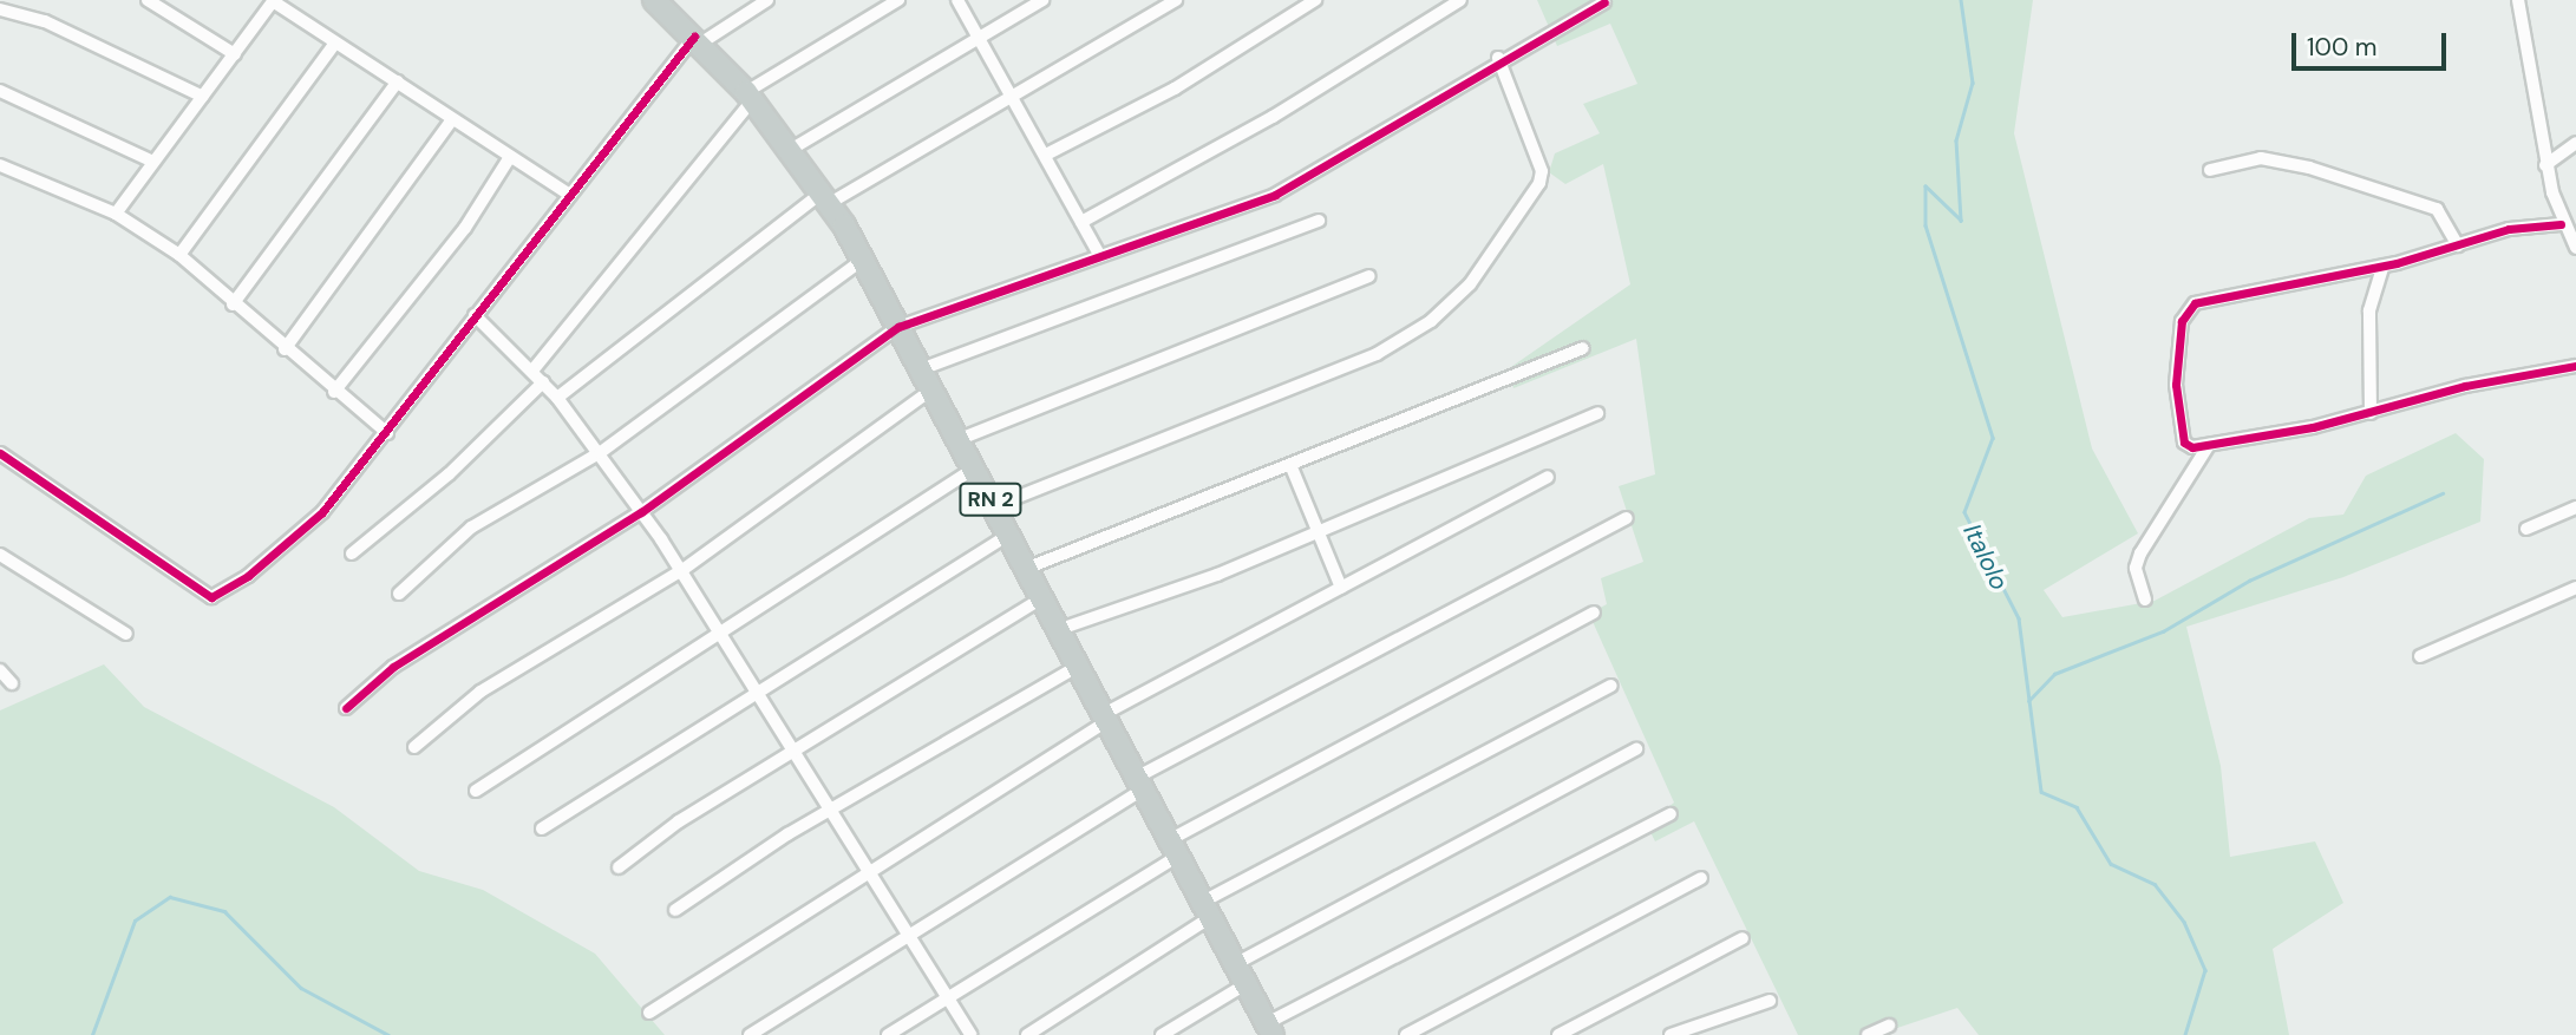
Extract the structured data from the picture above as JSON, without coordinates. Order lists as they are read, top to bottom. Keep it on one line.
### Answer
{"streets":{"highway":["RN 2"]},"water":["Italolo"],"scale_bar":"100 m"}
